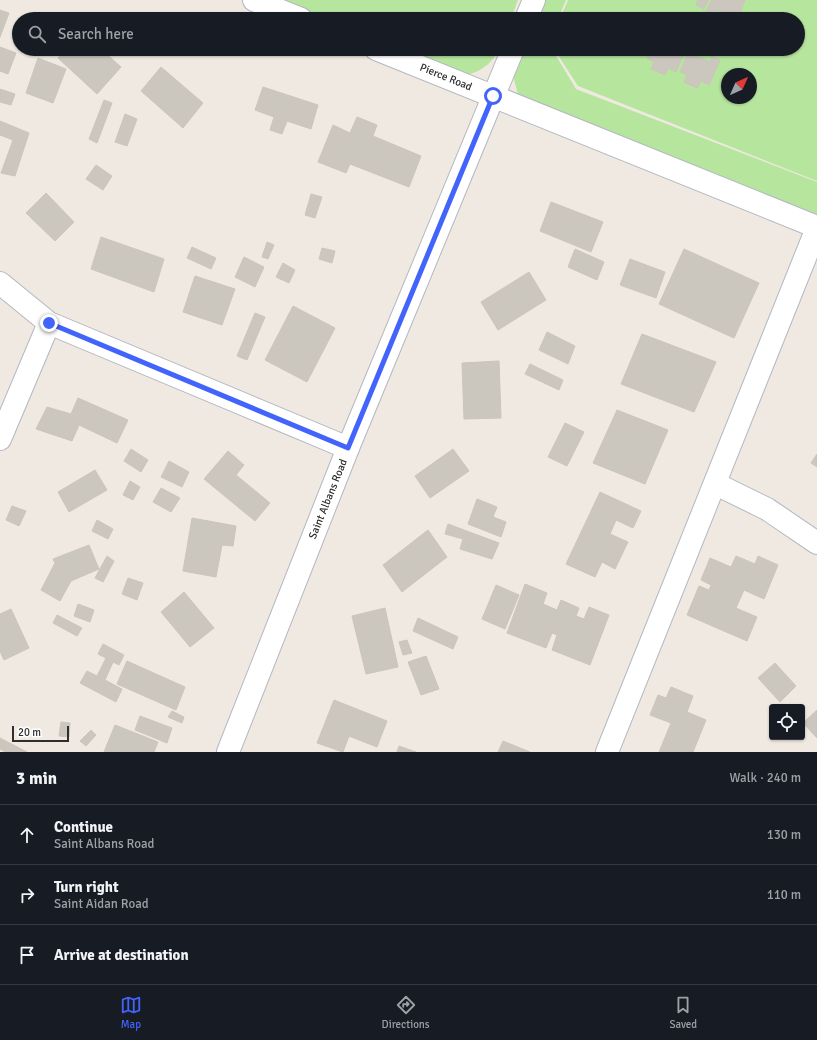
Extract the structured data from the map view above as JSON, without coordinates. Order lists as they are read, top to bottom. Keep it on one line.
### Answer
{"streets":{"street":["Pierce Road","Saint Albans Road"]},"crossings":[["Pierce Road","Saint Albans Road"]],"scale_bar":"20 m","north":"top right","page":{"search":"Search here","scale":"20 m","heading":["3 min","Walk · 240 m"],"list":[["Continue","Saint Albans Road","130 m"],["Turn right","Saint Aidan Road","110 m"],"Arrive at destination"],"nav":["Map","Directions","Saved"]}}
